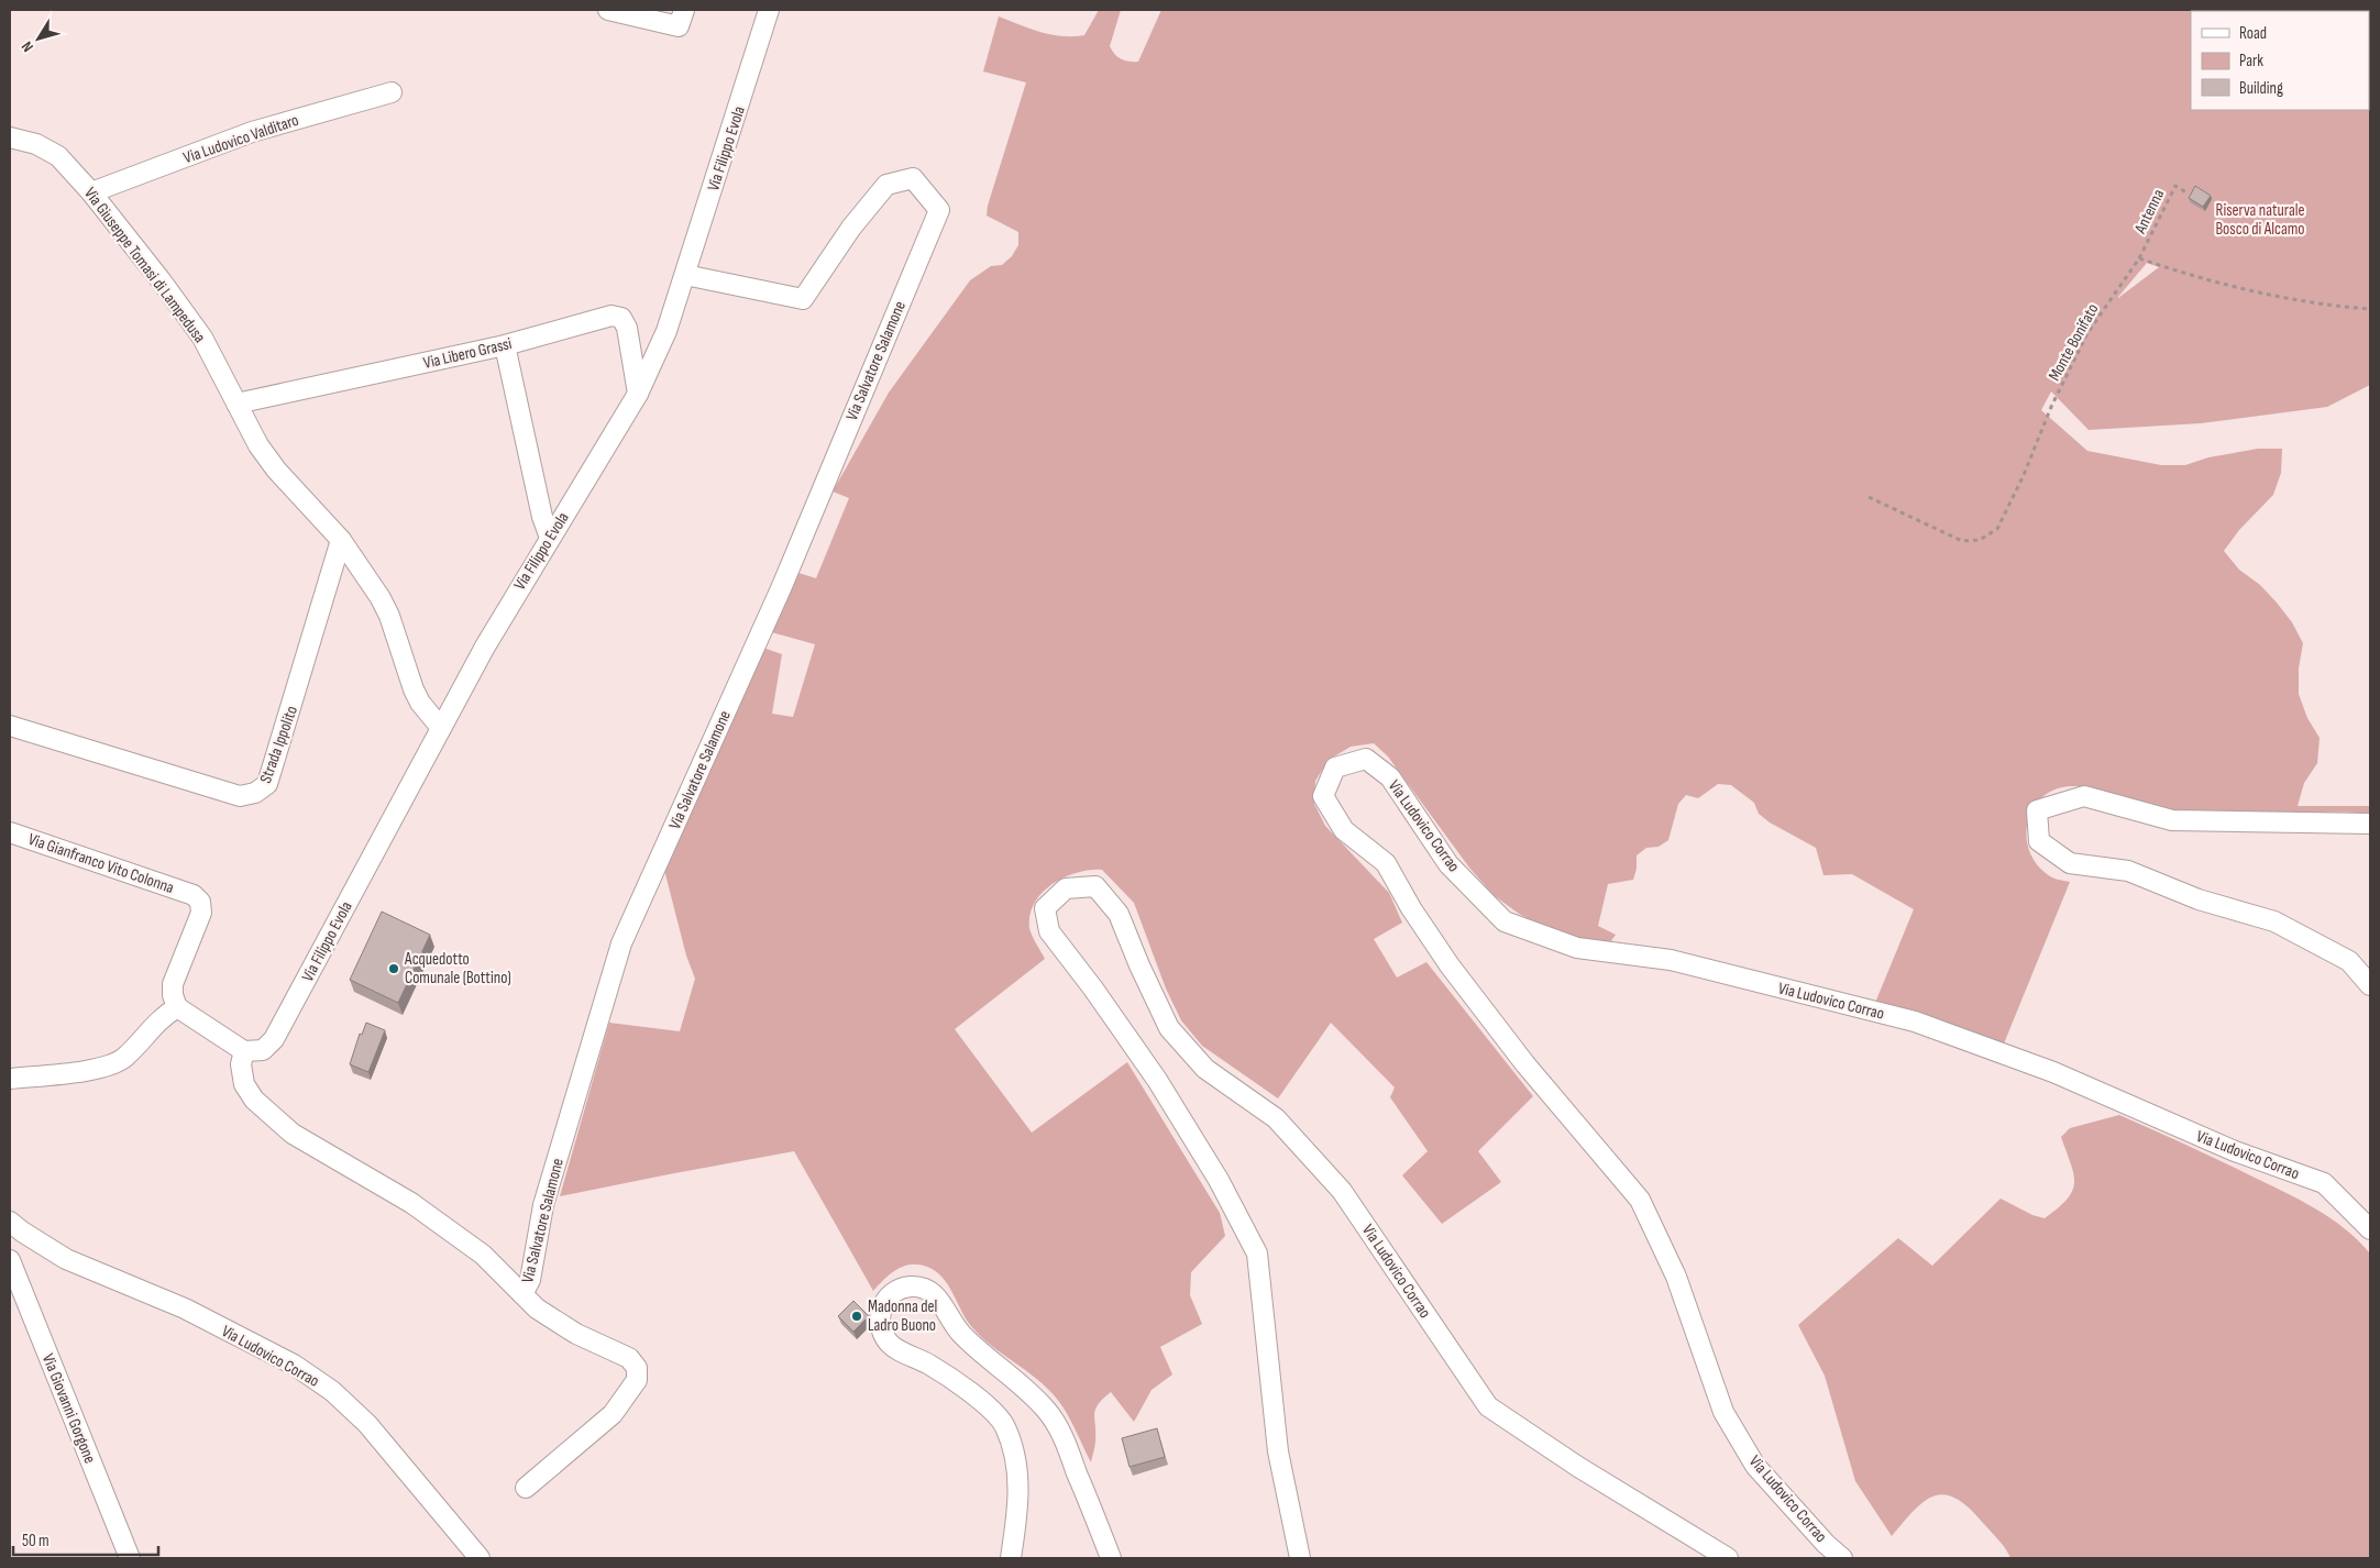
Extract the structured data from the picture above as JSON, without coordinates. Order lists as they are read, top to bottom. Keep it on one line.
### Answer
{"streets":{"street":["Via Ludovico Valditaro","Via Filippo Evola","Via Giuseppe Tomasi di Lampedusa","Via Libero Grassi","Via Salvatore Salamone","Strada Ippolito","Via Ludovico Corrao","Via Gianfranco Vito Colonna","Via Giovanni Gorgone"],"path":["Antenna","Monte Bonifato"]},"crossings":[["Via Ludovico Valditaro","Via Giuseppe Tomasi di Lampedusa"],["Via Filippo Evola","Via Giuseppe Tomasi di Lampedusa"],["Via Filippo Evola","Via Libero Grassi"],["Via Filippo Evola","Via Salvatore Salamone"],["Antenna","Monte Bonifato"],["Via Giuseppe Tomasi di Lampedusa","Via Libero Grassi"],["Via Giuseppe Tomasi di Lampedusa","Strada Ippolito"]],"parks":["Riserva naturale Bosco di Alcamo"],"places":["Acquedotto Comunale (Bottino)","Madonna del Ladro Buono"],"legend":["Road","Park","Building"],"scale_bar":"50 m","north":"bottom left"}
